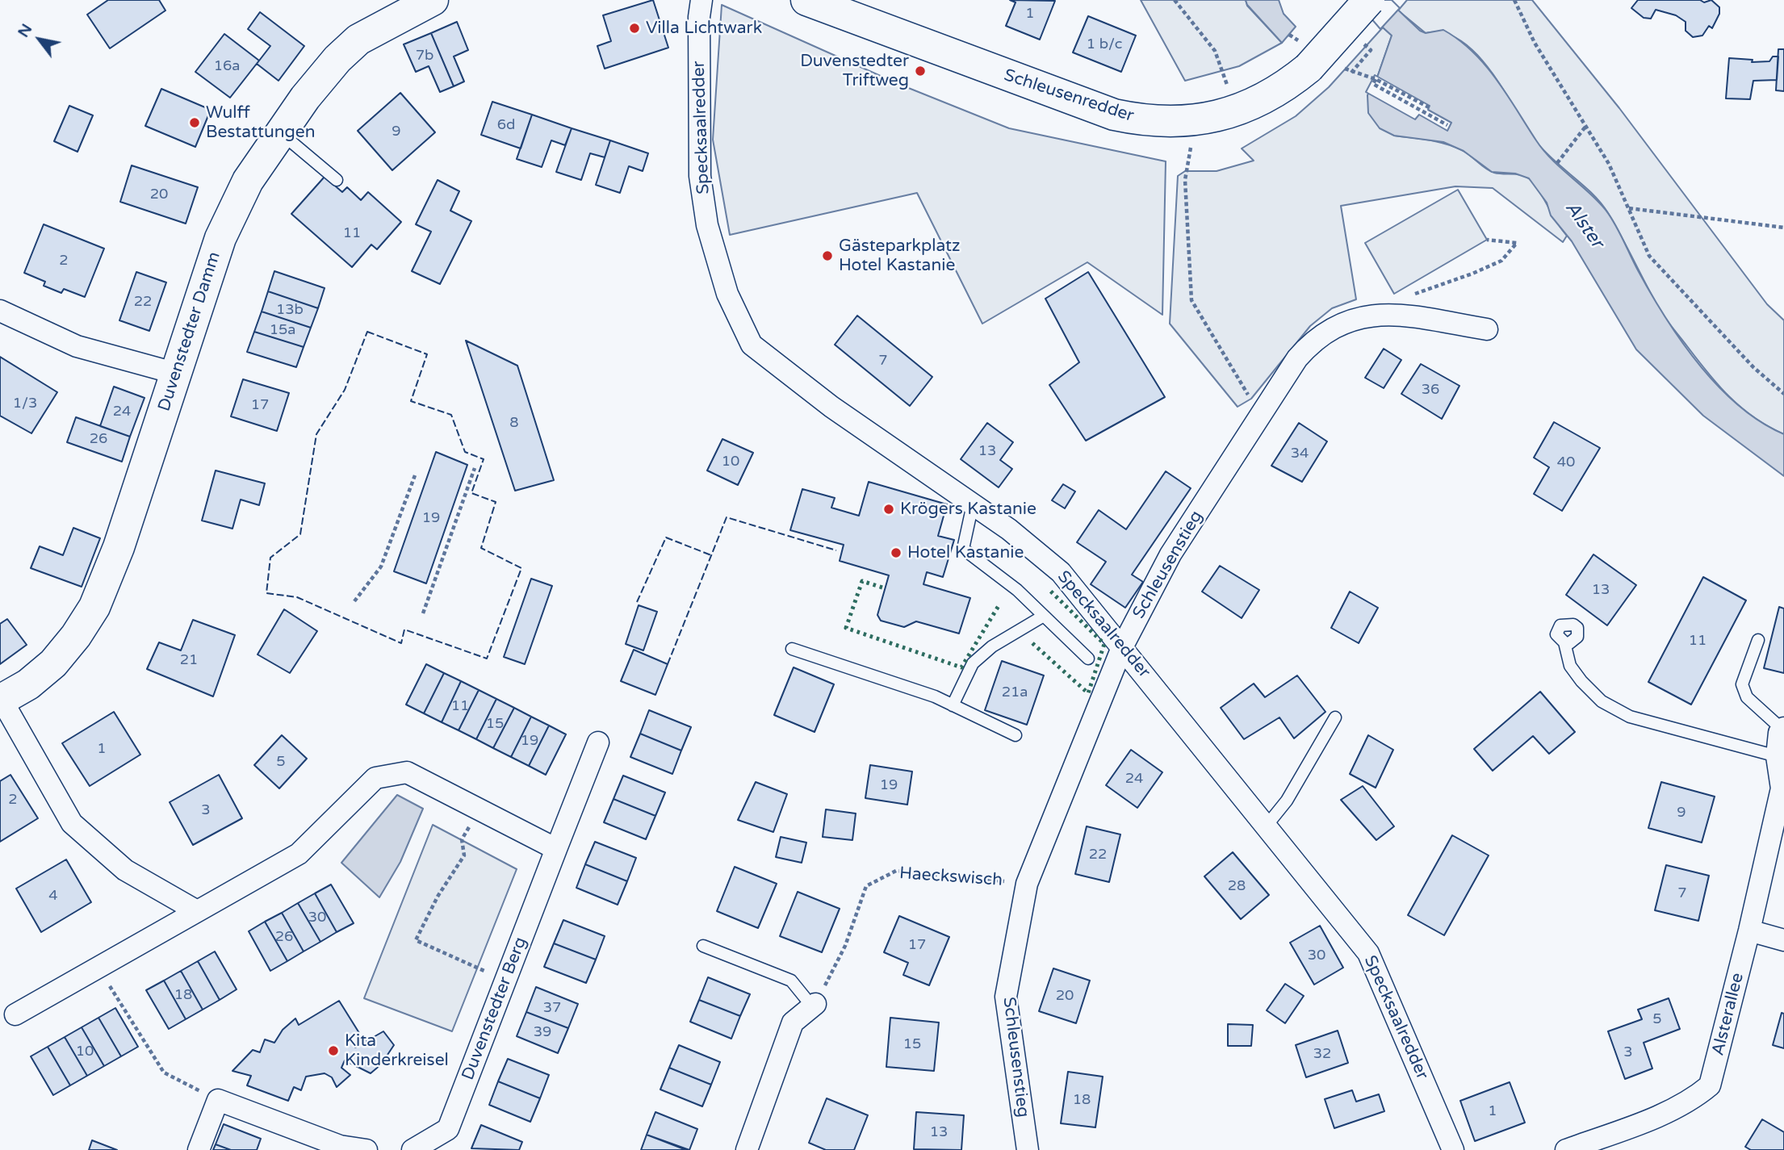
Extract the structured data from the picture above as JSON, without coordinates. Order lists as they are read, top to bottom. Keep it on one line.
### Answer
{"streets":{"street":["Schleusenredder","Specksaalredder","Duvenstedter Damm","Schleusenstieg","Duvenstedter Berg","Alsterallee"],"path":["Haeckswisch"]},"crossings":[["Specksaalredder","Schleusenstieg"],["Schleusenstieg","Haeckswisch"]],"water":["Alster"],"places":["Villa Lichtwark","Duvenstedter Triftweg","Wulff Bestattungen","Gästeparkplatz Hotel Kastanie","Krögers Kastanie","Hotel Kastanie","Kita Kinderkreisel"],"house_numbers":["1","1 b/c","7b","16a","6d","9","20","11","2","22","13b","15a","7","36","1/3","17","24","8","26","13","34","10","40","19","13","11","21","21a","11","15","19","1","5","24","19","2","3","9","22","28","7","4","30","26","17","30","18","20","37","5","39","15","10","3","32","18","1","13"],"north":"top left"}
